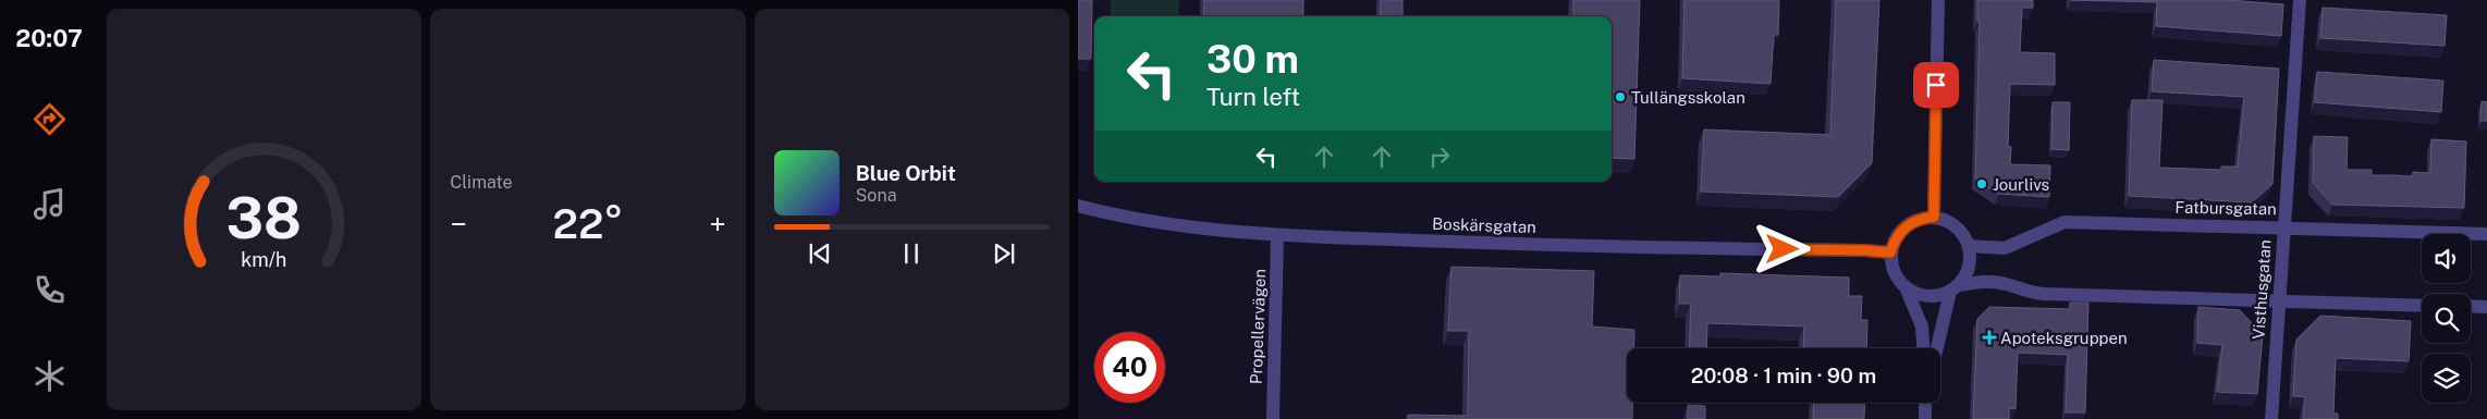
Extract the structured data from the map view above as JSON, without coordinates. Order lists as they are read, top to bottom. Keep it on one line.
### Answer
{"streets":{"street":["Fatbursgatan","Boskärsgatan","Visthusgatan","Propellervägen"]},"crossings":[["Fatbursgatan","Boskärsgatan"],["Fatbursgatan","Visthusgatan"],["Boskärsgatan","Propellervägen"]],"places":{"other":["Tullängsskolan","Jourlivs"],"health":["Apoteksgruppen"]},"page":{"tabs":"20:07","tile":"Climate","turn":["30 m","Turn left"],"song":["Blue Orbit","Sona"],"heat":["−","22°","+"],"limit":"40","trip":"20:08 · 1 min · 90 m","gauge":["38","km/h"]}}
